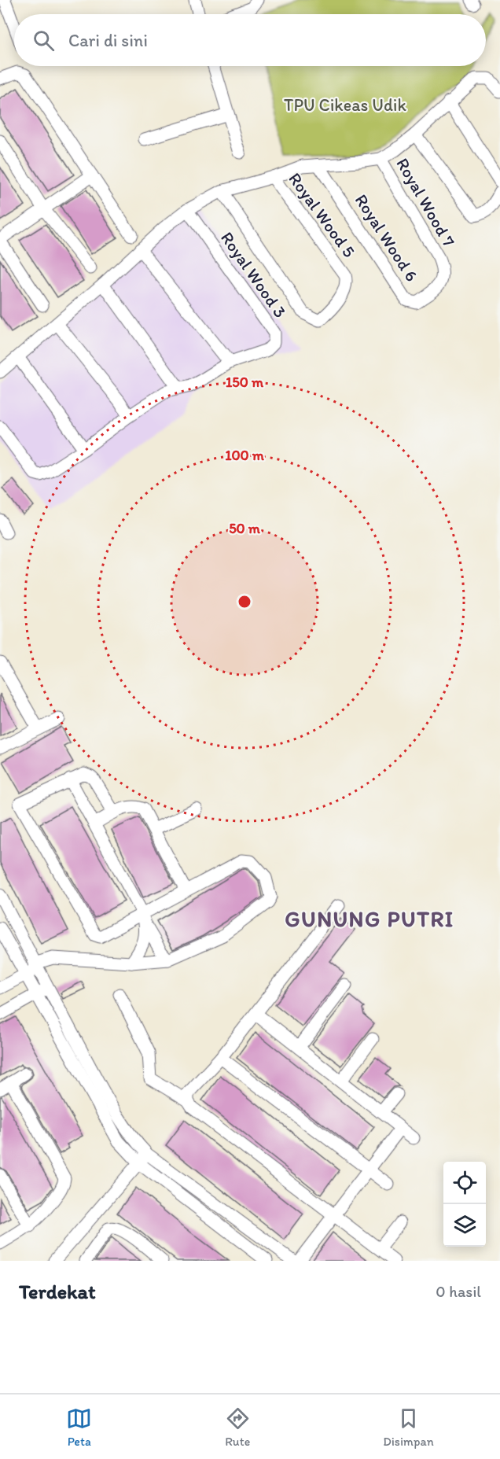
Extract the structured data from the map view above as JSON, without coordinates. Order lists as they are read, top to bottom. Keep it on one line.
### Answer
{"streets":{"street":["Royal Wood 7","Royal Wood 5","Royal Wood 6","Royal Wood 3"]},"crossings":[["Royal Wood 7","Royal Wood 6"]],"districts":["GUNUNG PUTRI"],"parks":["TPU Cikeas Udik"],"page":{"search":"Cari di sini","heading":["Terdekat","0 hasil"],"nav":["Peta","Rute","Disimpan"]},"rings":["150 m","100 m","50 m"]}
